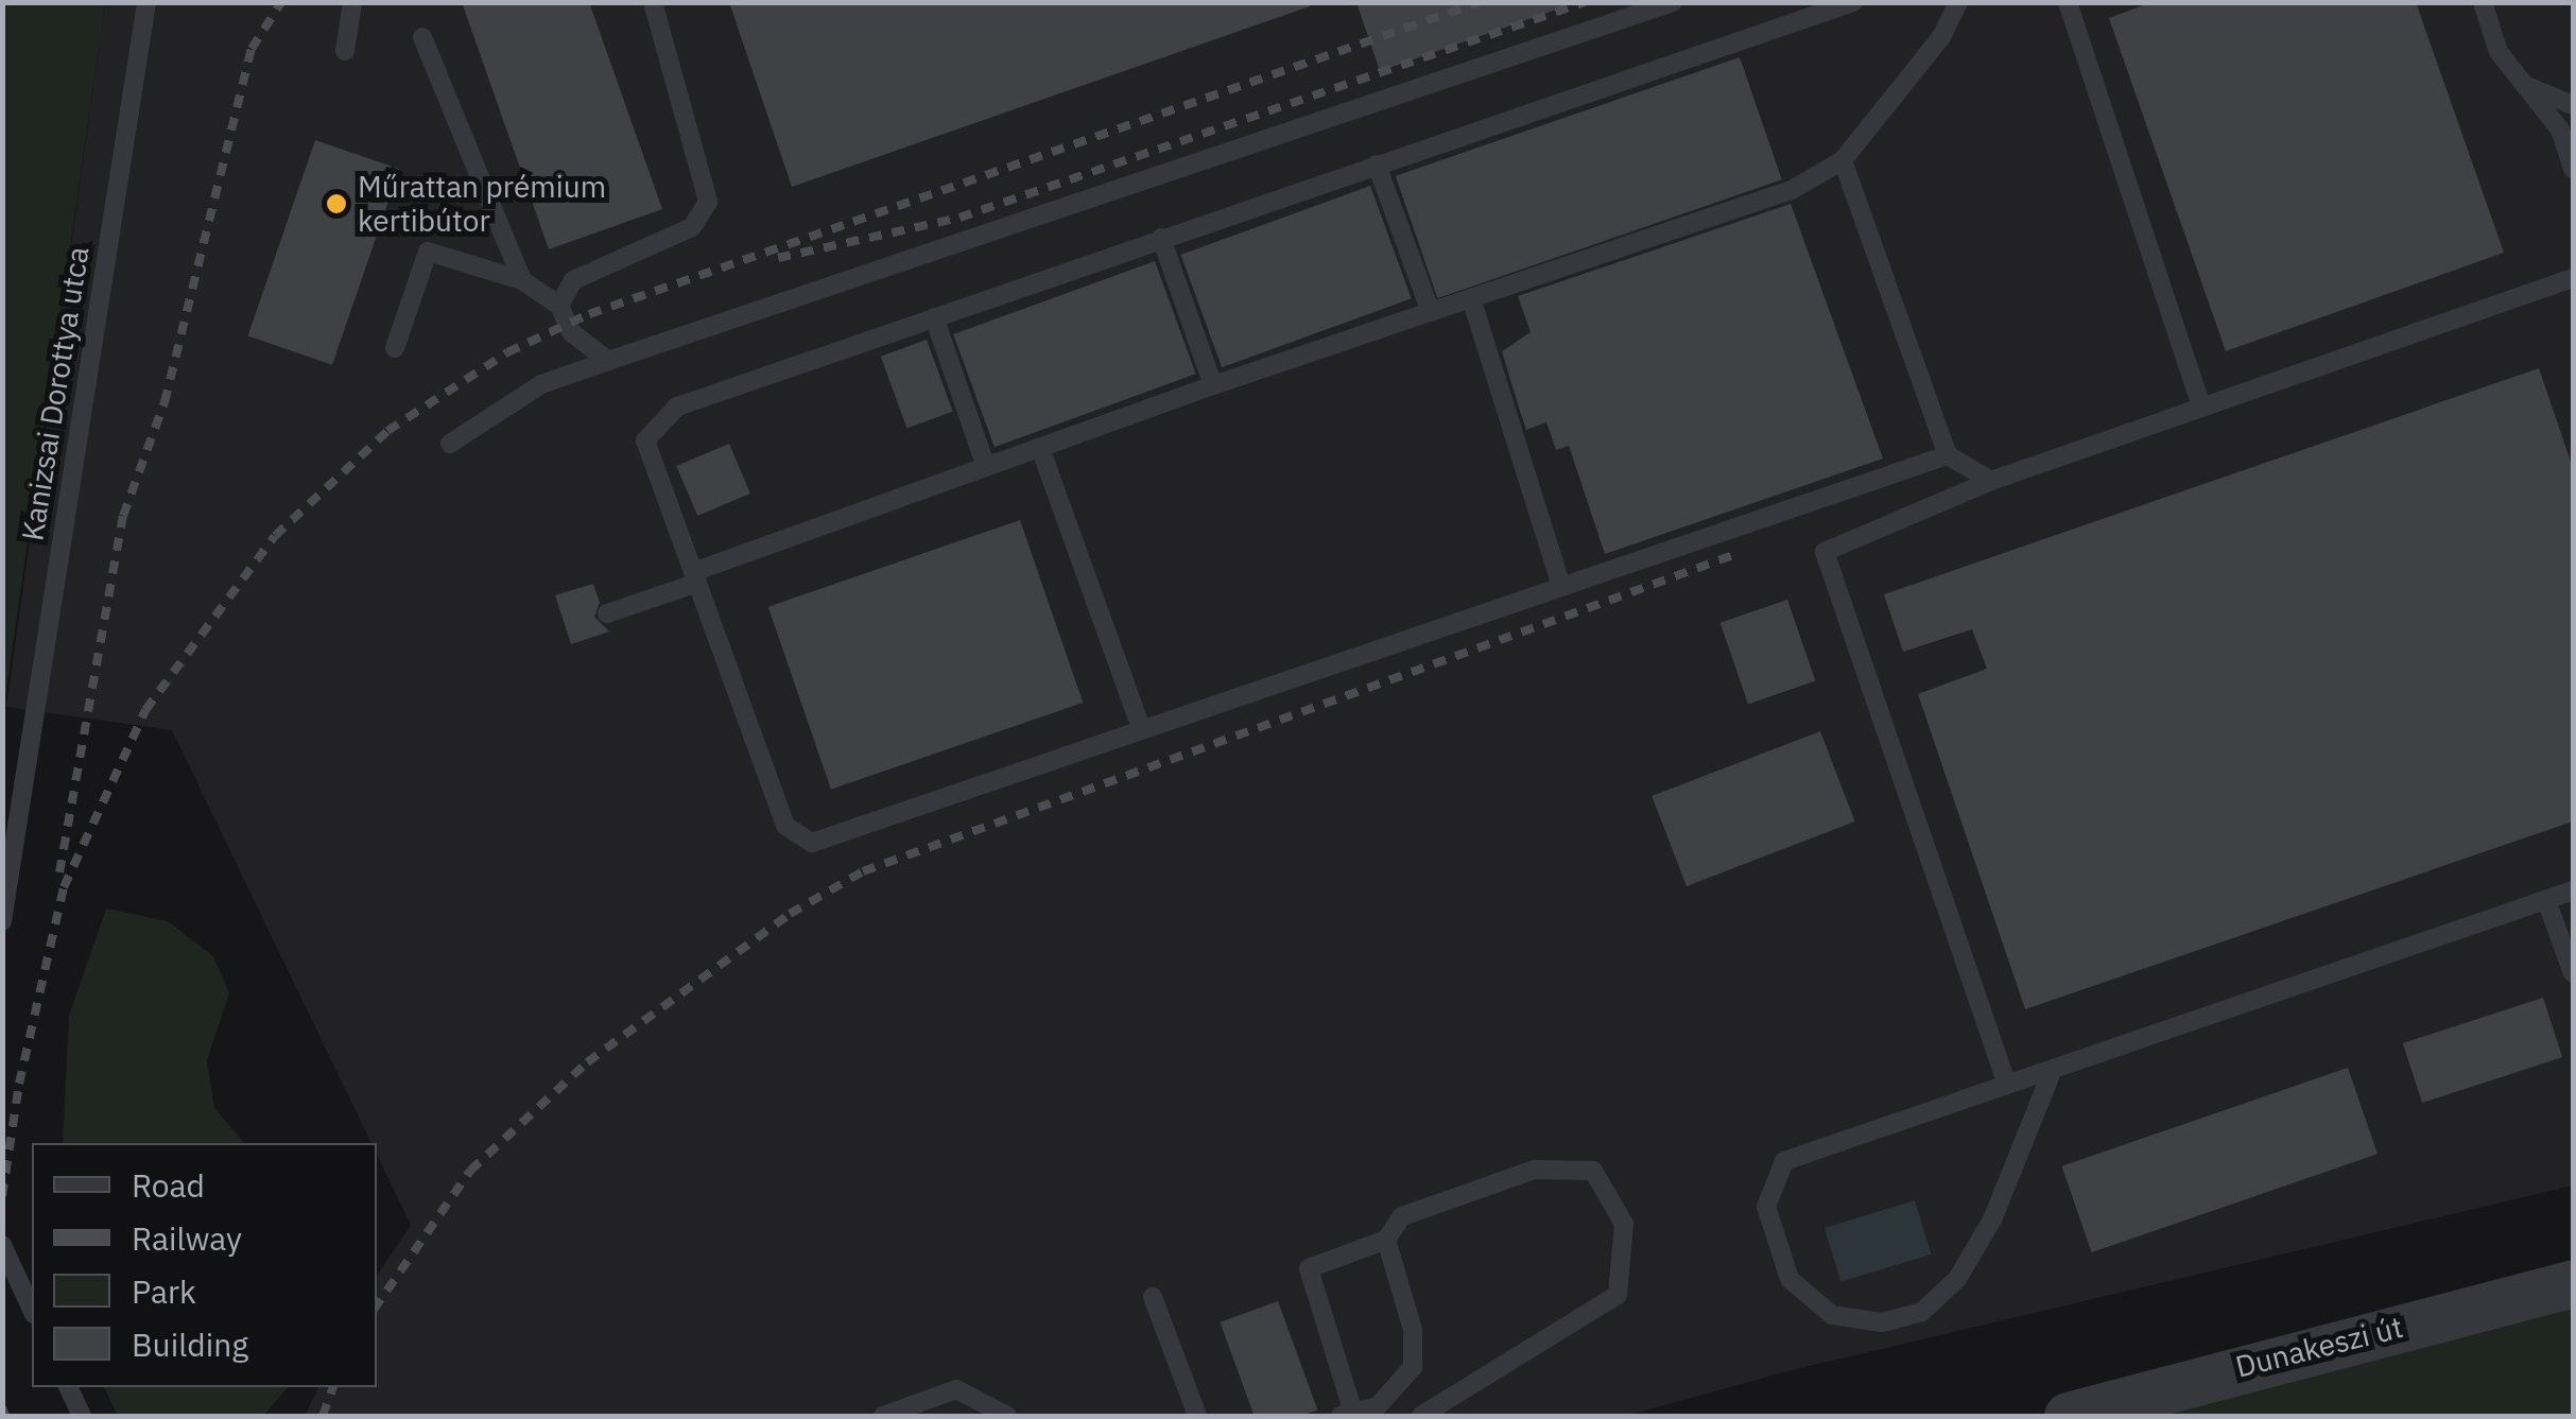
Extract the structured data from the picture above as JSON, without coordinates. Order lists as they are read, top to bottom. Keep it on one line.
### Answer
{"streets":{"street":["Dunakeszi út"],"lane":["Kanizsai Dorottya utca"]},"places":["Műrattan prémium kertibútor"],"legend":["Road","Railway","Park","Building"]}
